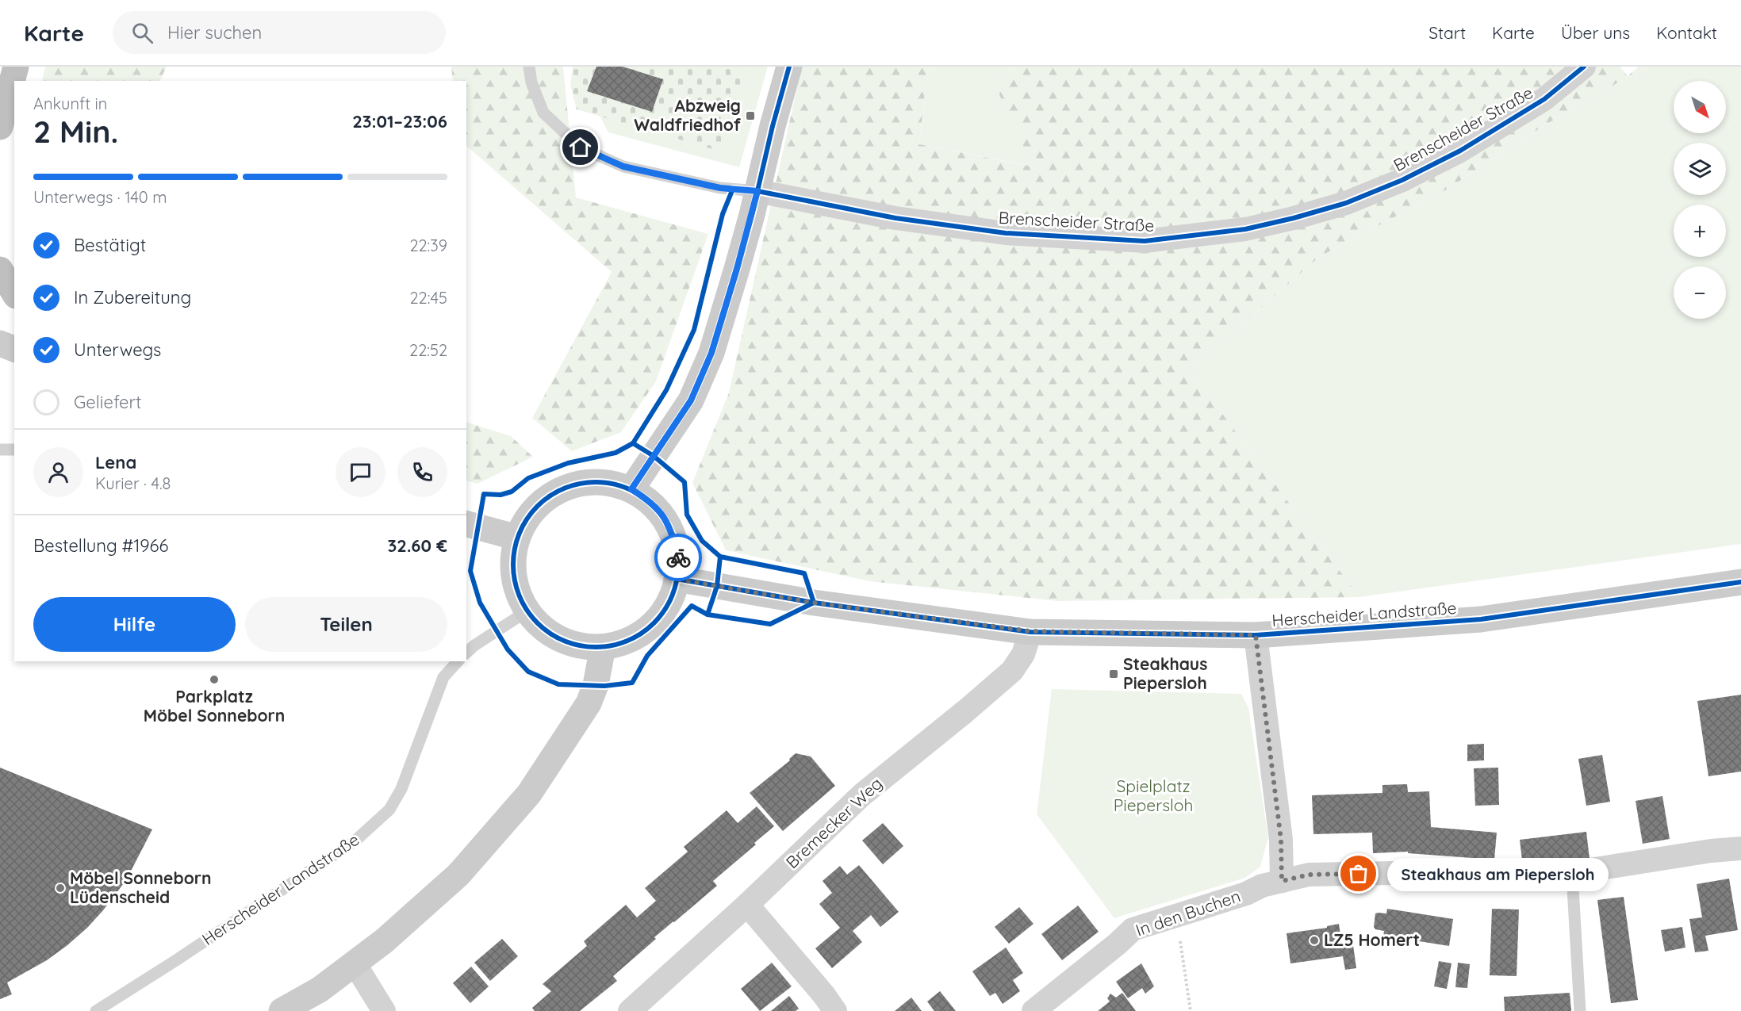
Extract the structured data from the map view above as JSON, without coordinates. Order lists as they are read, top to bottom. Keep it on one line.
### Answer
{"streets":{"main road":["Herscheider Landstraße"],"street":["Brenscheider Straße","Bremecker Weg","In den Buchen"]},"crossings":[["Herscheider Landstraße","Bremecker Weg"]],"parks":["Spielplatz Piepersloh"],"places":{"transit":["Abzweig Waldfriedhof","Steakhaus Piepersloh"],"other":["Parkplatz Möbel Sonneborn","Steakhaus am Piepersloh","Möbel Sonneborn Lüdenscheid","LZ5 Homert"]},"north":"bottom right","page":{"header":"Karte","search":"Hier suchen","nav":["Start","Karte","Über uns","Kontakt"],"map_buttons":["+","−"],"heading":["2 Min.","Ankunft in","23:01–23:06"],"panel":["Lena","Kurier · 4.8","Bestellung #1966","32.60 €"],"bar":"Unterwegs · 140 m","list":[["Bestätigt","22:39"],["In Zubereitung","22:45"],["Unterwegs","22:52"],"Geliefert"],"buttons":["Hilfe","Teilen"],"bubble":"Steakhaus am Piepersloh"}}
